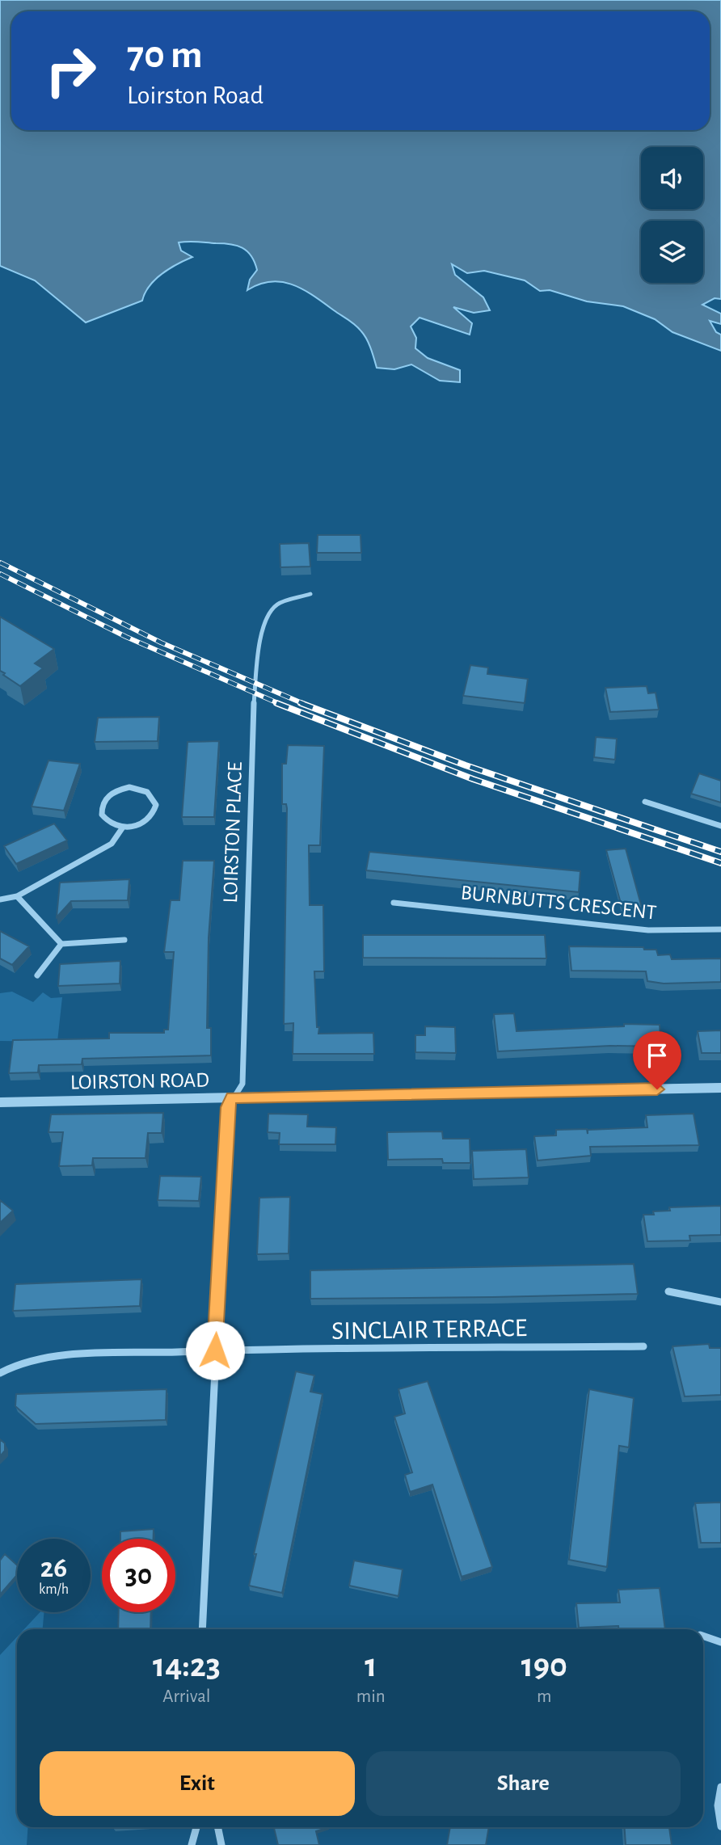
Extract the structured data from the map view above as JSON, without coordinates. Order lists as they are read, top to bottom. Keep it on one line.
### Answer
{"streets":{"street":["LOIRSTON PLACE","BURNBUTTS CRESCENT","LOIRSTON ROAD","SINCLAIR TERRACE"]},"crossings":[["LOIRSTON PLACE","LOIRSTON ROAD"],["LOIRSTON PLACE","SINCLAIR TERRACE"]],"page":{"turn":["70 m","Loirston Road"],"speed":"26 km/h","limit":"30","eta":["14:23","Arrival","1","min","190","m"],"buttons":["Exit","Share"]}}
